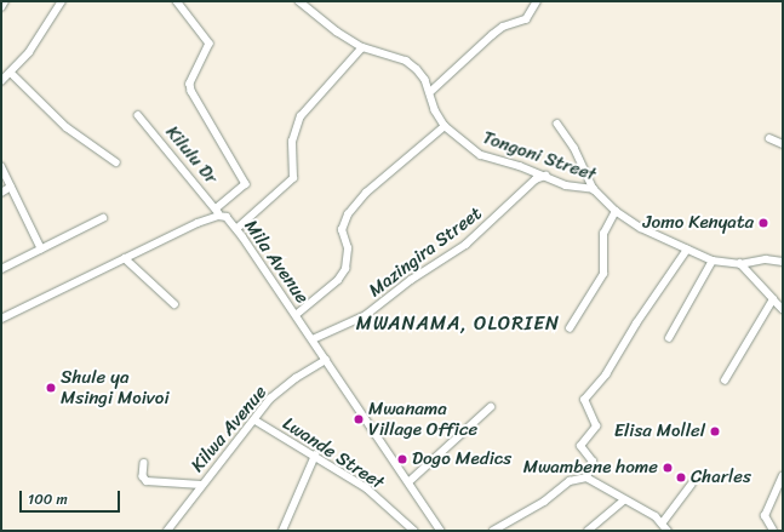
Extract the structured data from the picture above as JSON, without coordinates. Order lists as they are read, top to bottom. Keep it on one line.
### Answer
{"streets":{"street":["Kilulu Dr","Tongoni Street","Mazingira Street","Mila Avenue","Kilwa Avenue","Lwande Street"]},"crossings":[["Kilulu Dr","Mila Avenue"],["Tongoni Street","Mazingira Street"],["Mazingira Street","Mila Avenue"],["Mila Avenue","Kilwa Avenue"],["Kilwa Avenue","Lwande Street"]],"districts":["MWANAMA, OLORIEN"],"places":["Jomo Kenyata","Shule ya Msingi Moivoi","Mwanama Village Office","Elisa Mollel","Dogo Medics","Mwambene home","Charles"],"scale_bar":"100 m"}
